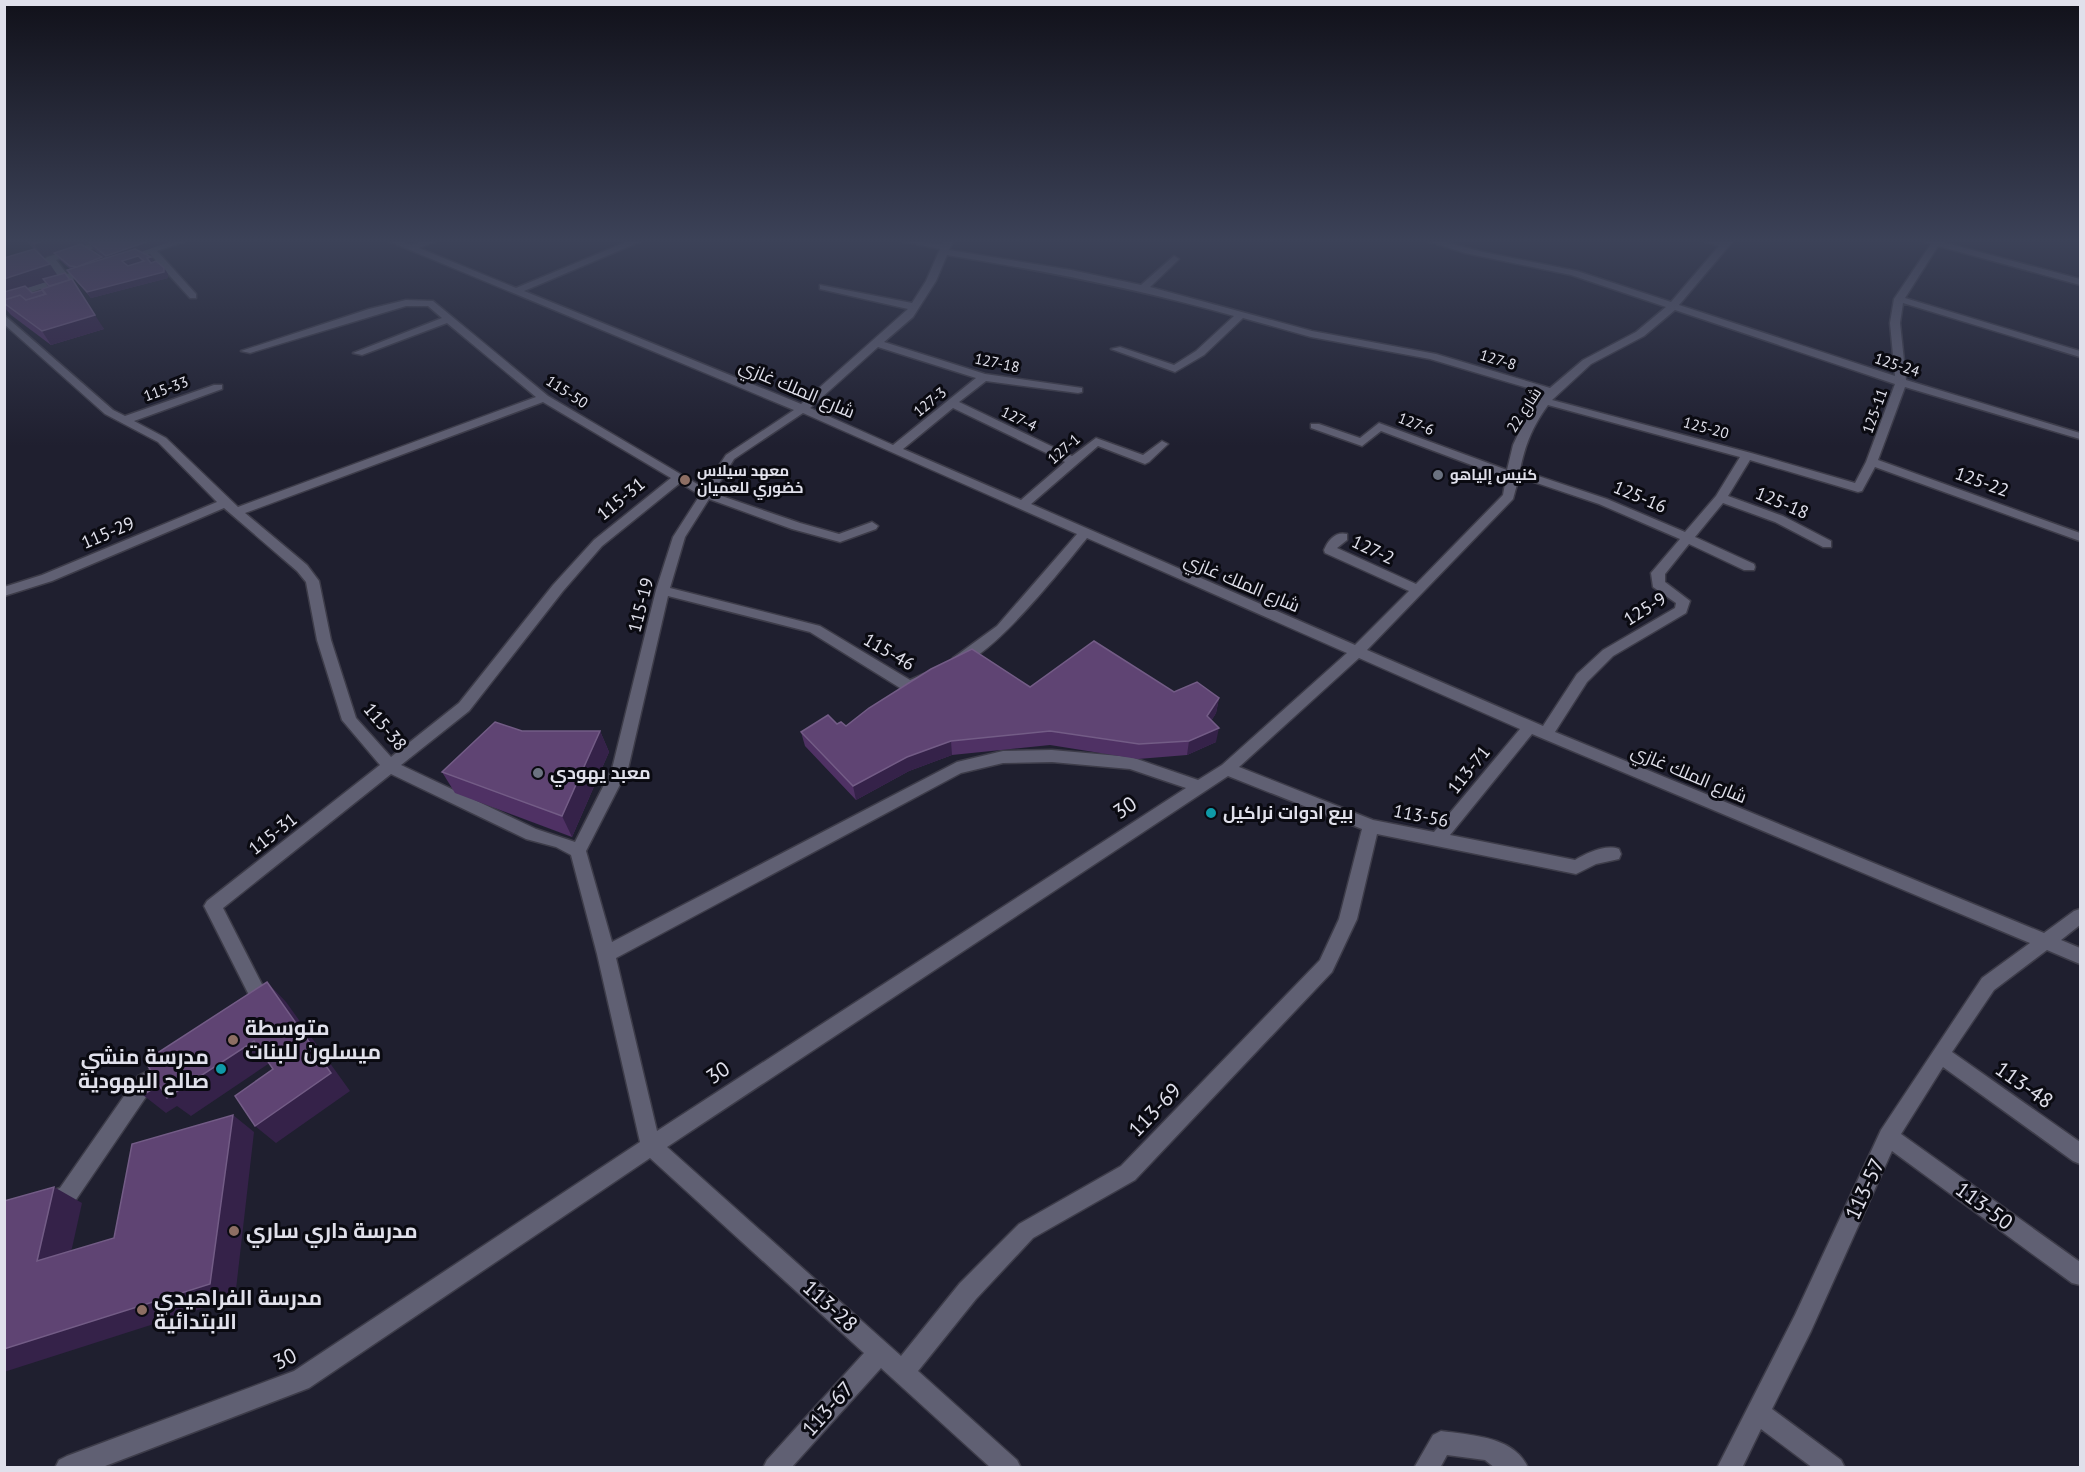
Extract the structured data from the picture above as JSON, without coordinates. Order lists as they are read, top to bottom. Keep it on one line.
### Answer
{"streets":{"street":["127-8","127-18","125-24","115-33","شارع الملك غازي","115-50","127-3","شارع 22","125-11","127-4","127-6","125-20","127-1","125-22","125-16","115-31","125-18","115-29","127-2","115-19","125-9","115-46","115-38","113-71","30","113-56","113-48","113-69","113-57","113-50","113-28","113-67"]},"crossings":[["127-8","شارع 22"],["127-8","125-20"],["127-18","127-3"],["127-18","115-19"],["125-24","125-11"],["115-33","115-38"],["شارع الملك غازي","127-3"],["شارع الملك غازي","شارع 22"],["شارع الملك غازي","127-1"],["شارع الملك غازي","115-19"],["شارع الملك غازي","125-9"],["شارع الملك غازي","115-46"],["شارع الملك غازي","113-71"],["شارع الملك غازي","30"],["شارع الملك غازي","113-57"],["115-50","115-31"],["115-50","115-19"],["127-3","127-4"],["شارع 22","127-6"],["شارع 22","125-20"],["شارع 22","125-16"],["شارع 22","127-2"],["شارع 22","30"],["125-11","125-20"],["125-11","125-22"],["127-4","127-1"],["127-6","125-16"],["125-20","125-9"],["125-16","125-9"],["115-31","115-38"],["125-18","125-9"],["115-29","115-38"],["115-19","115-46"],["115-19","115-38"],["113-71","113-56"],["30","113-56"],["30","113-28"],["113-56","113-69"],["113-48","113-57"],["113-69","113-28"],["113-57","113-50"],["113-28","113-67"]],"places":["كنيس إلياهو","معهد سيلاس خضوري للعميان","معبد يهودي","بيع ادوات نراكيل","متوسطة ميسلون للبنات","مدرسة منشي صالح اليهودية","مدرسة داري ساري","مدرسة الفراهيدي الابتدائية"]}
